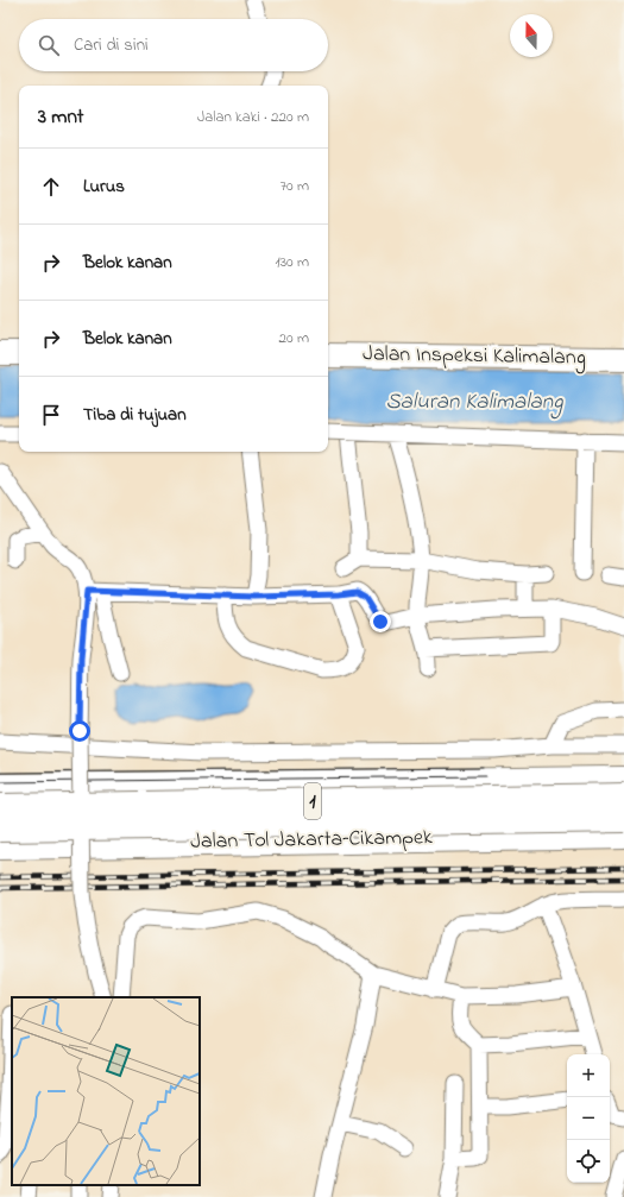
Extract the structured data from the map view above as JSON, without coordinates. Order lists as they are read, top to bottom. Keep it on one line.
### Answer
{"streets":{"highway":["1","Jalan Tol Jakarta–Cikampek"],"main road":["Jalan Inspeksi Kalimalang"]},"water":["Saluran Kalimalang"],"north":"top","page":{"search":"Cari di sini","heading":["3 mnt","Jalan kaki · 220 m"],"list":[["Lurus","70 m"],["Belok kanan","130 m"],["Belok kanan","20 m"],"Tiba di tujuan"],"map_buttons":["+","−"]}}
